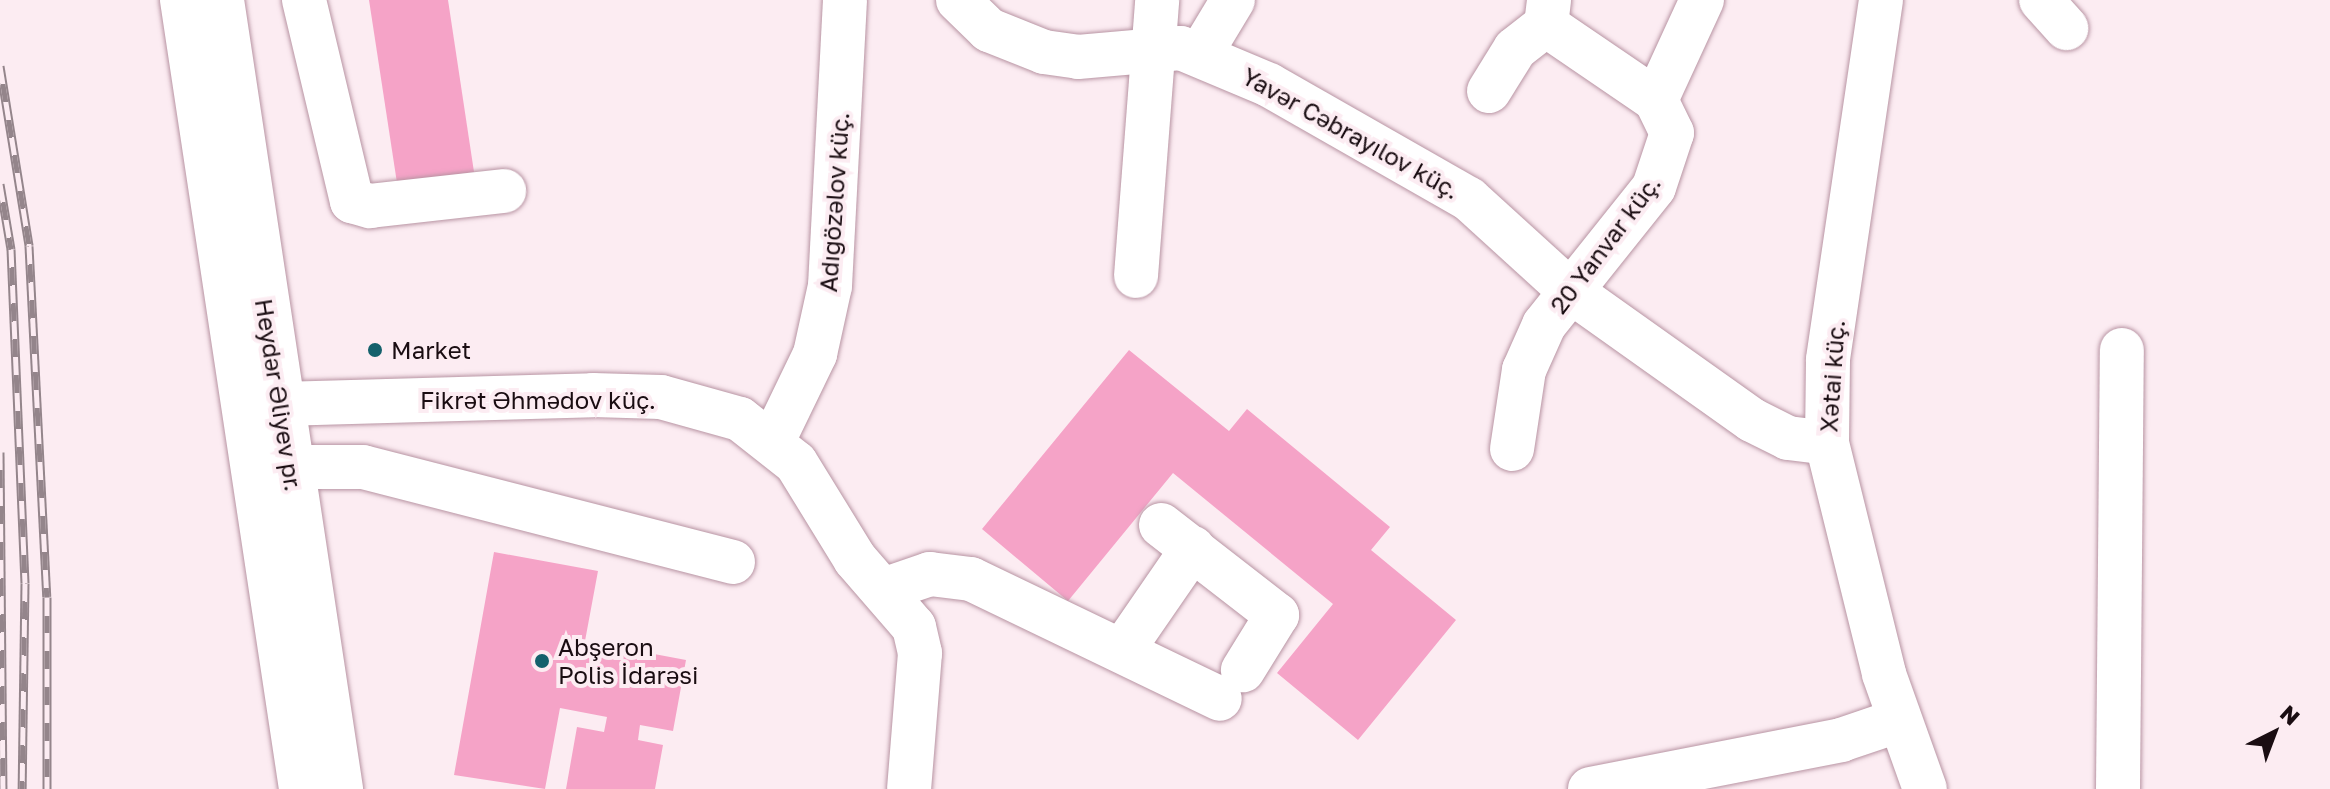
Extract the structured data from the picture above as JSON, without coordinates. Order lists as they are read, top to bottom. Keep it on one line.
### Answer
{"streets":{"street":["Yavər Cəbrayılov küç.","Adıgözəlov küç.","20 Yanvar küç.","Xətai küç.","Heydər Əliyev pr.","Fikrət Əhmədov küç."]},"crossings":[["Yavər Cəbrayılov küç.","20 Yanvar küç."],["Yavər Cəbrayılov küç.","Xətai küç."],["Adıgözəlov küç.","Fikrət Əhmədov küç."],["Heydər Əliyev pr.","Fikrət Əhmədov küç."]],"places":["Market","Abşeron Polis İdarəsi"],"north":"top right"}
